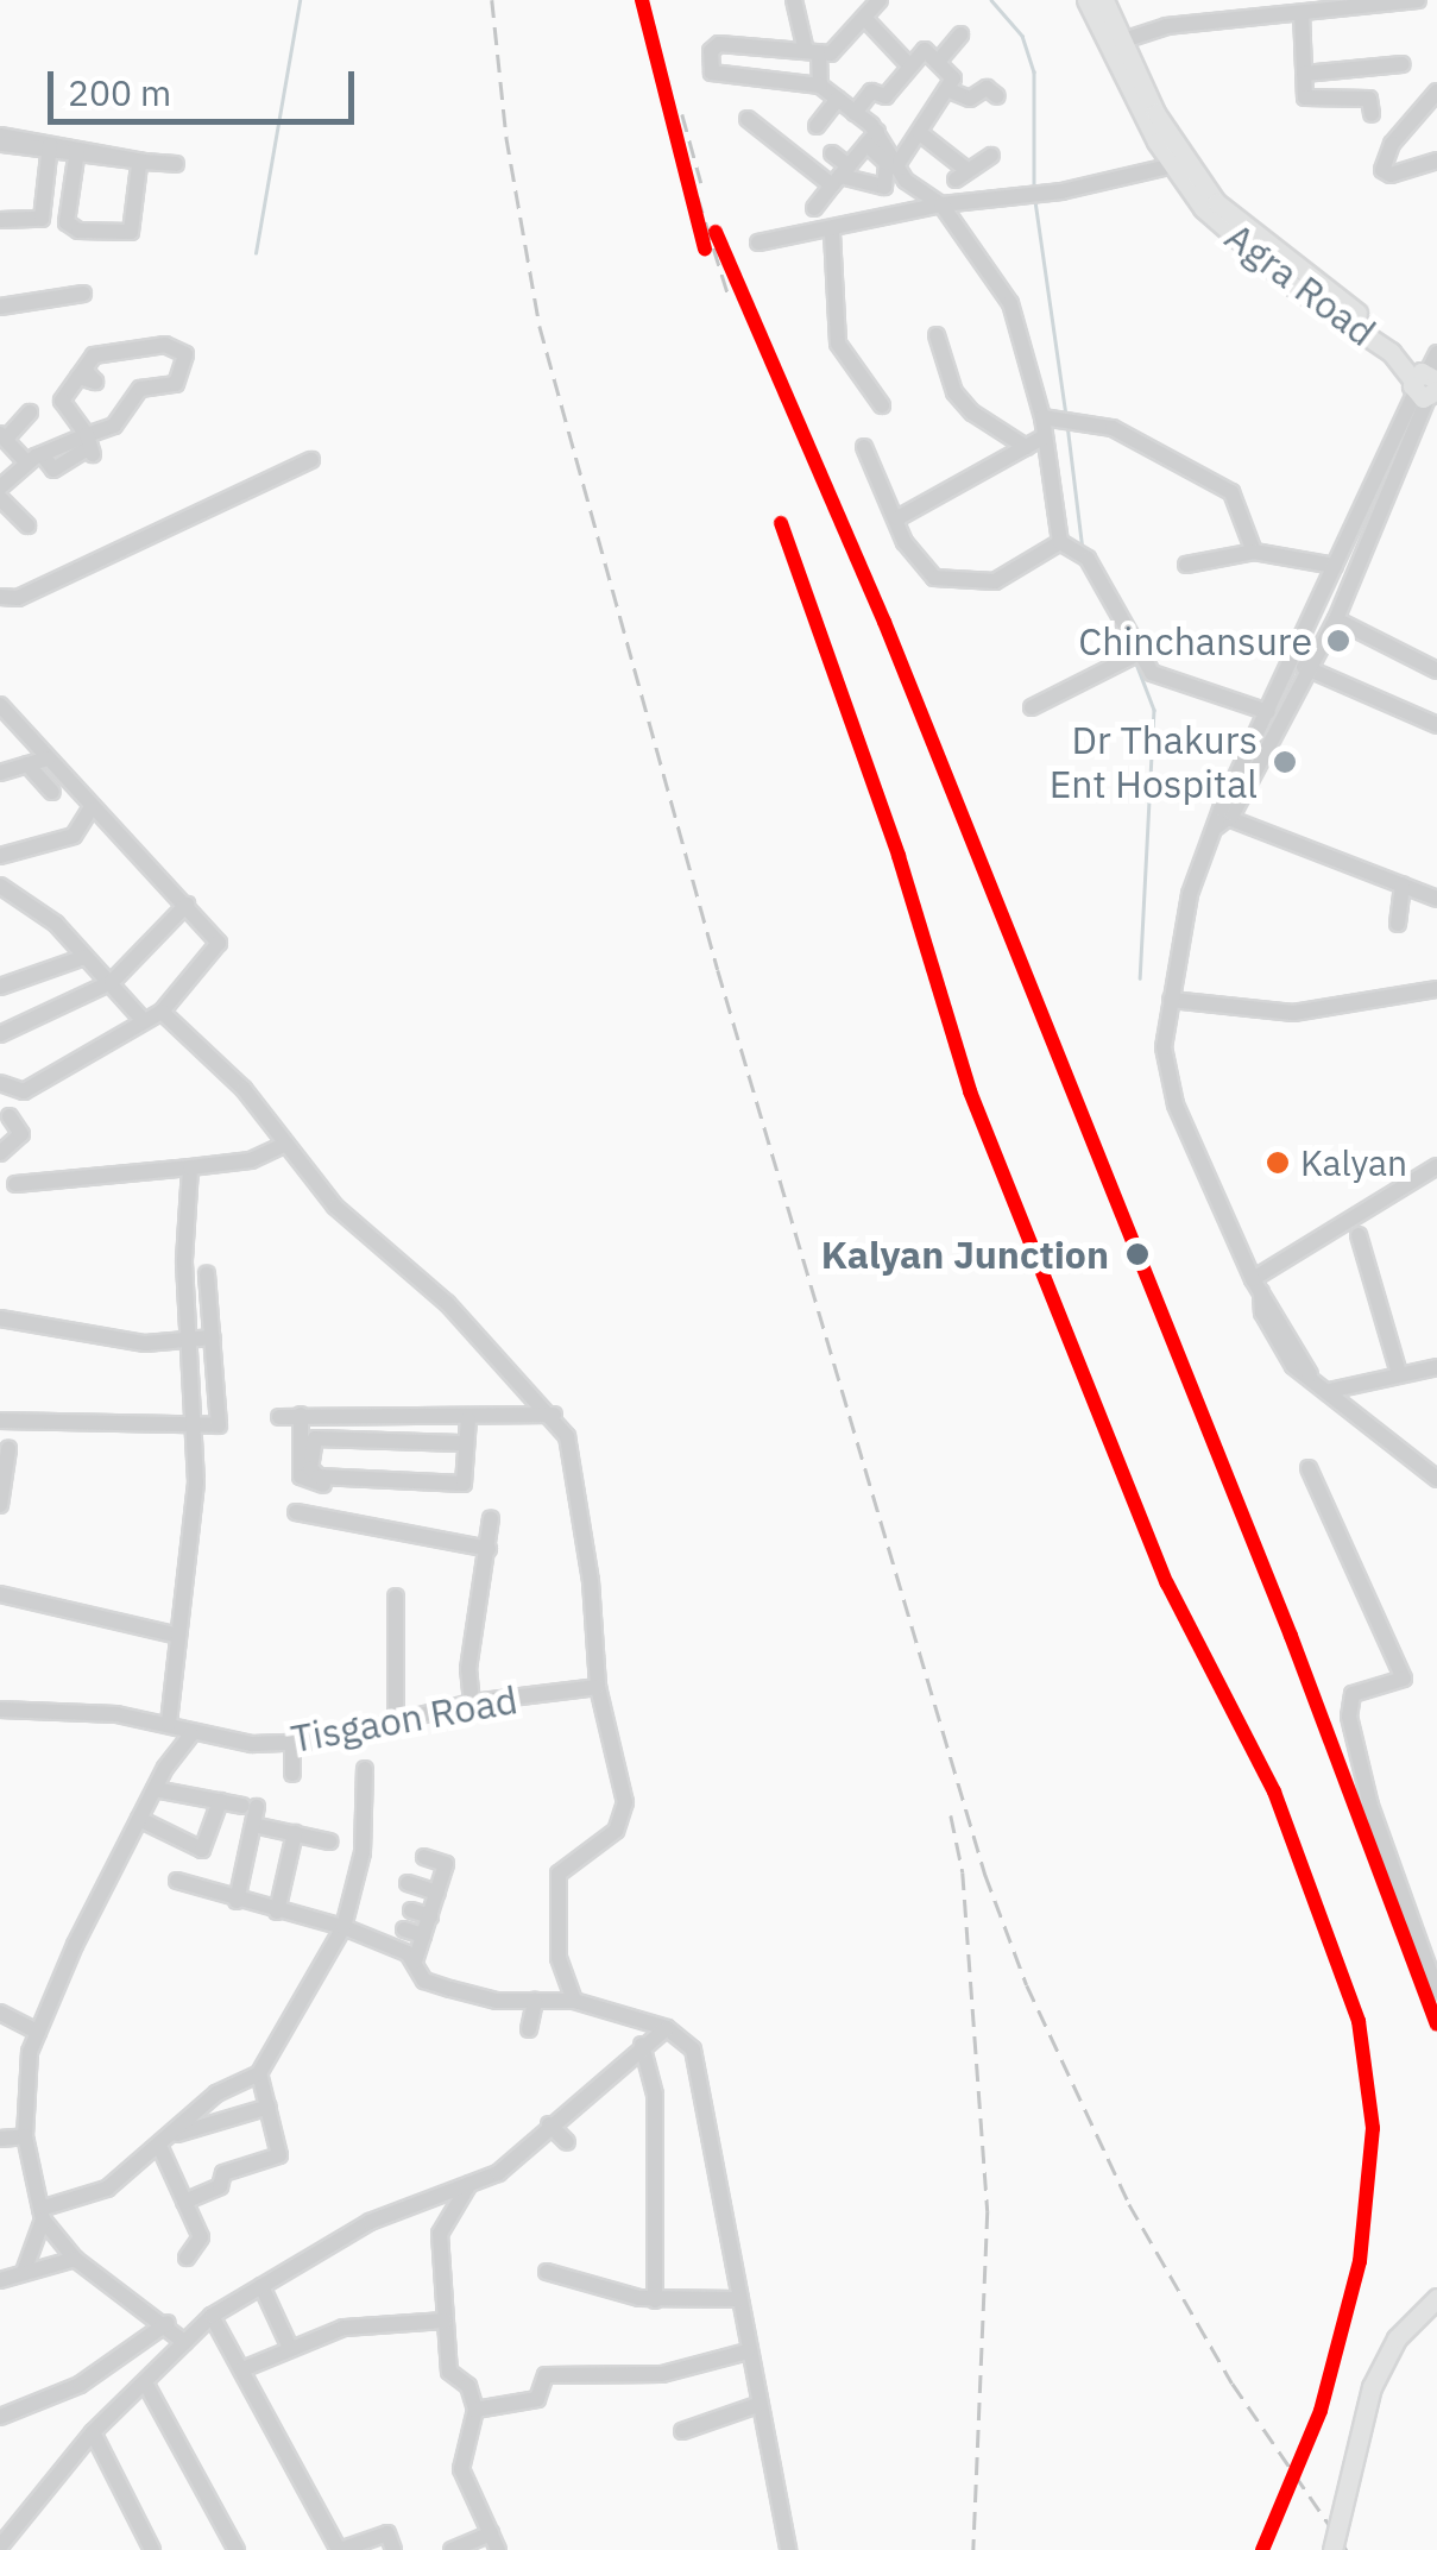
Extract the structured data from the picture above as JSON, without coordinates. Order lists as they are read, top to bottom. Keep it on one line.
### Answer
{"streets":{"main road":["Agra Road"],"street":["Tisgaon Road"]},"places":["Chinchansure","Dr Thakurs Ent Hospital","Kalyan","Kalyan Junction"],"scale_bar":"200 m"}
